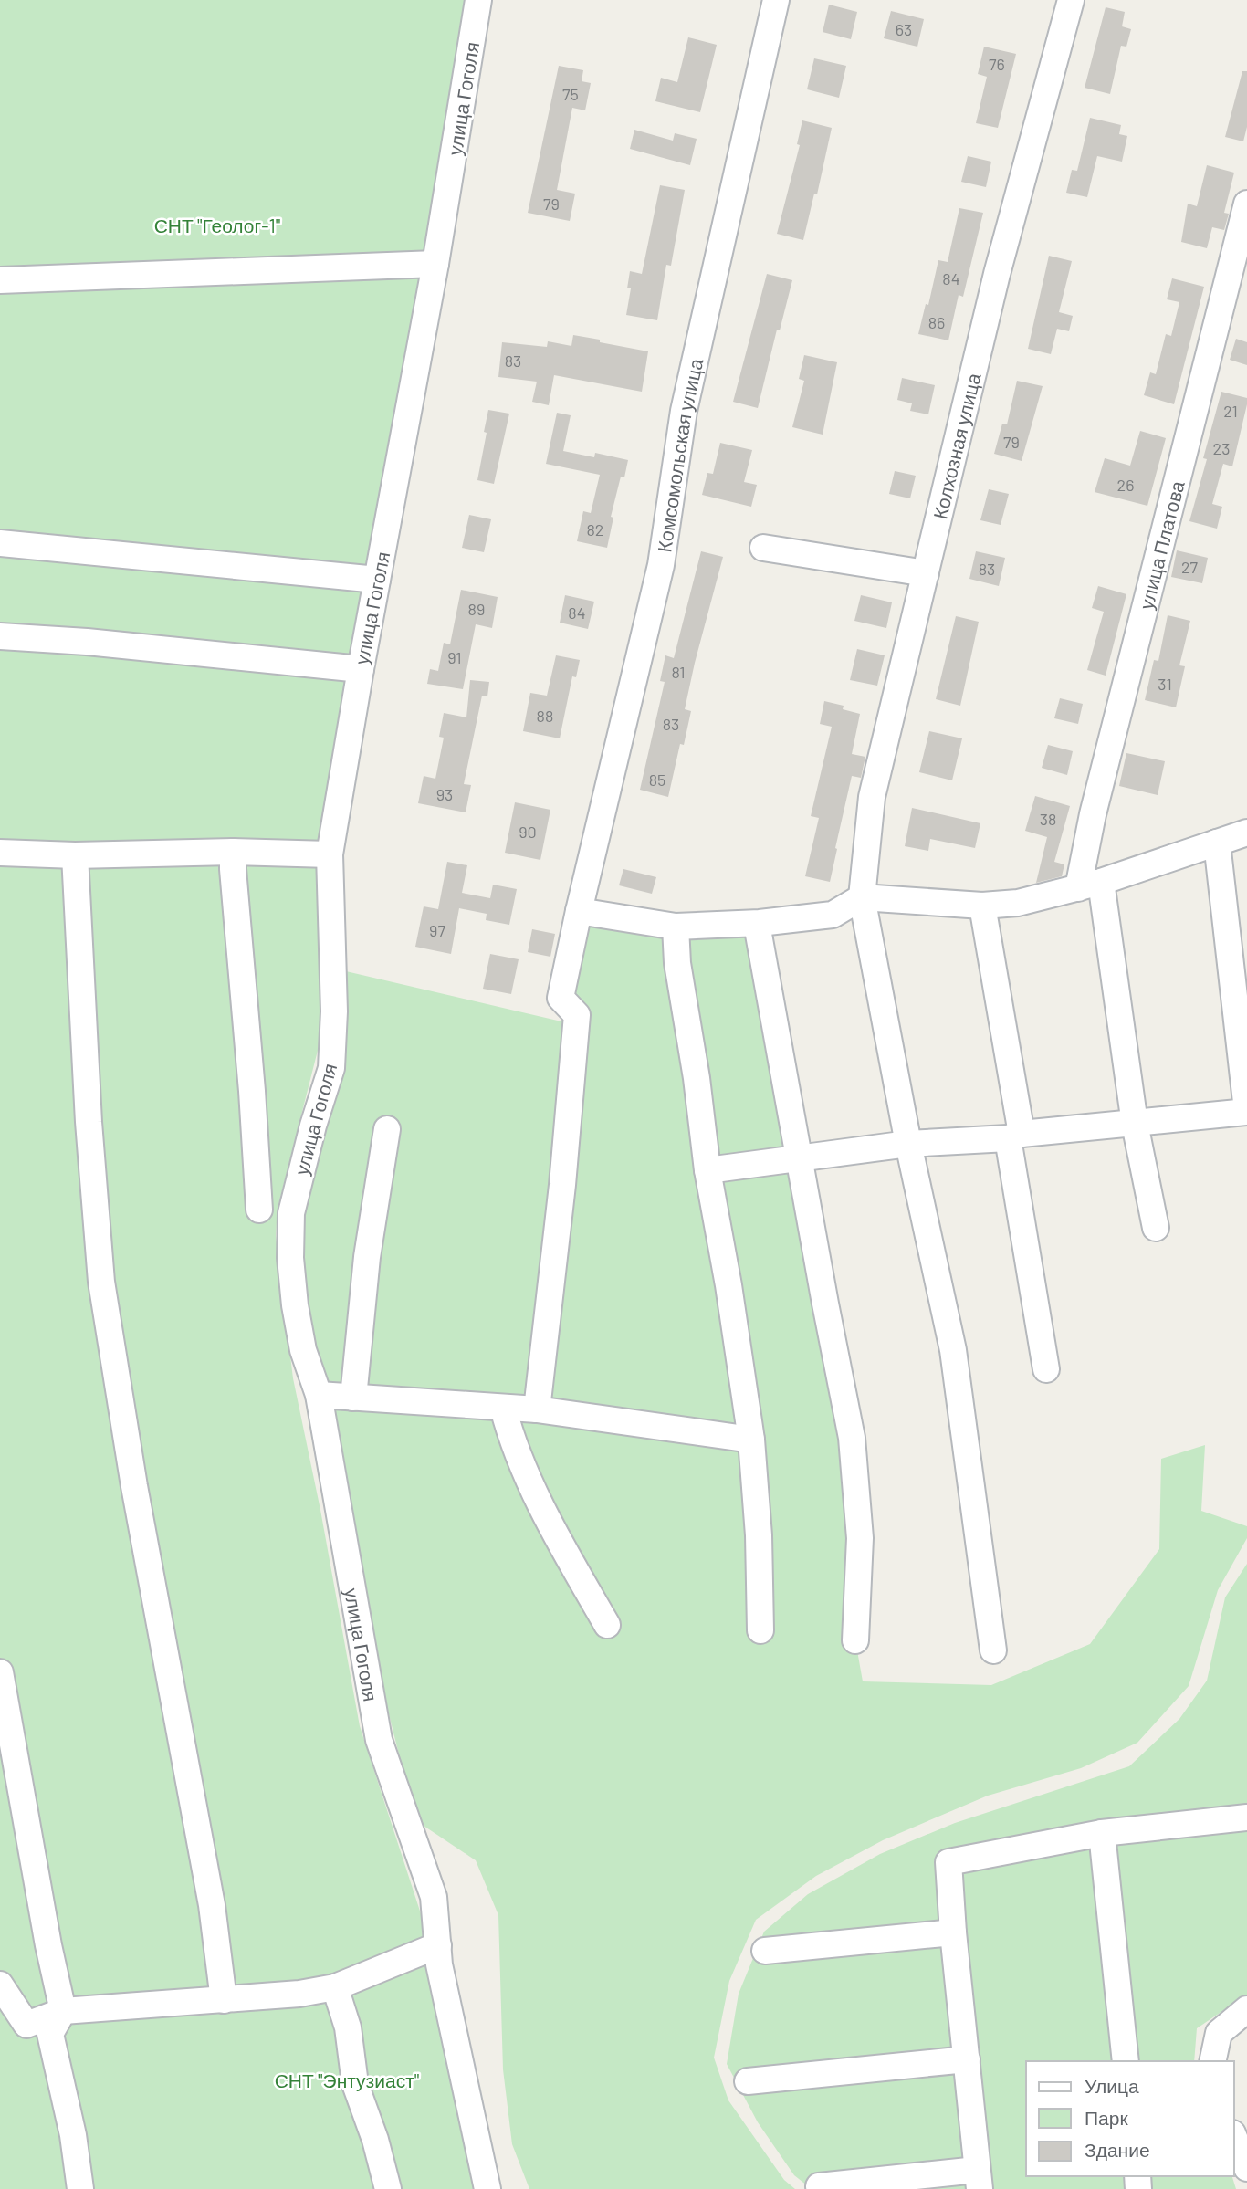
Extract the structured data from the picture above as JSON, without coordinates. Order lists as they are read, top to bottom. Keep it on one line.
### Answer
{"streets":{"street":["улица Гоголя","Колхозная улица","Комсомольская улица","улица Платова"]},"parks":["СНТ \"Геолог-1\"","СНТ \"Энтузиаст\""],"house_numbers":["63","76","75","79","84","86","83","21","79","23","26","82","27","83","89","84","91","81","31","88","83","85","93","38","90","97"],"legend":["Улица","Парк","Здание"]}
